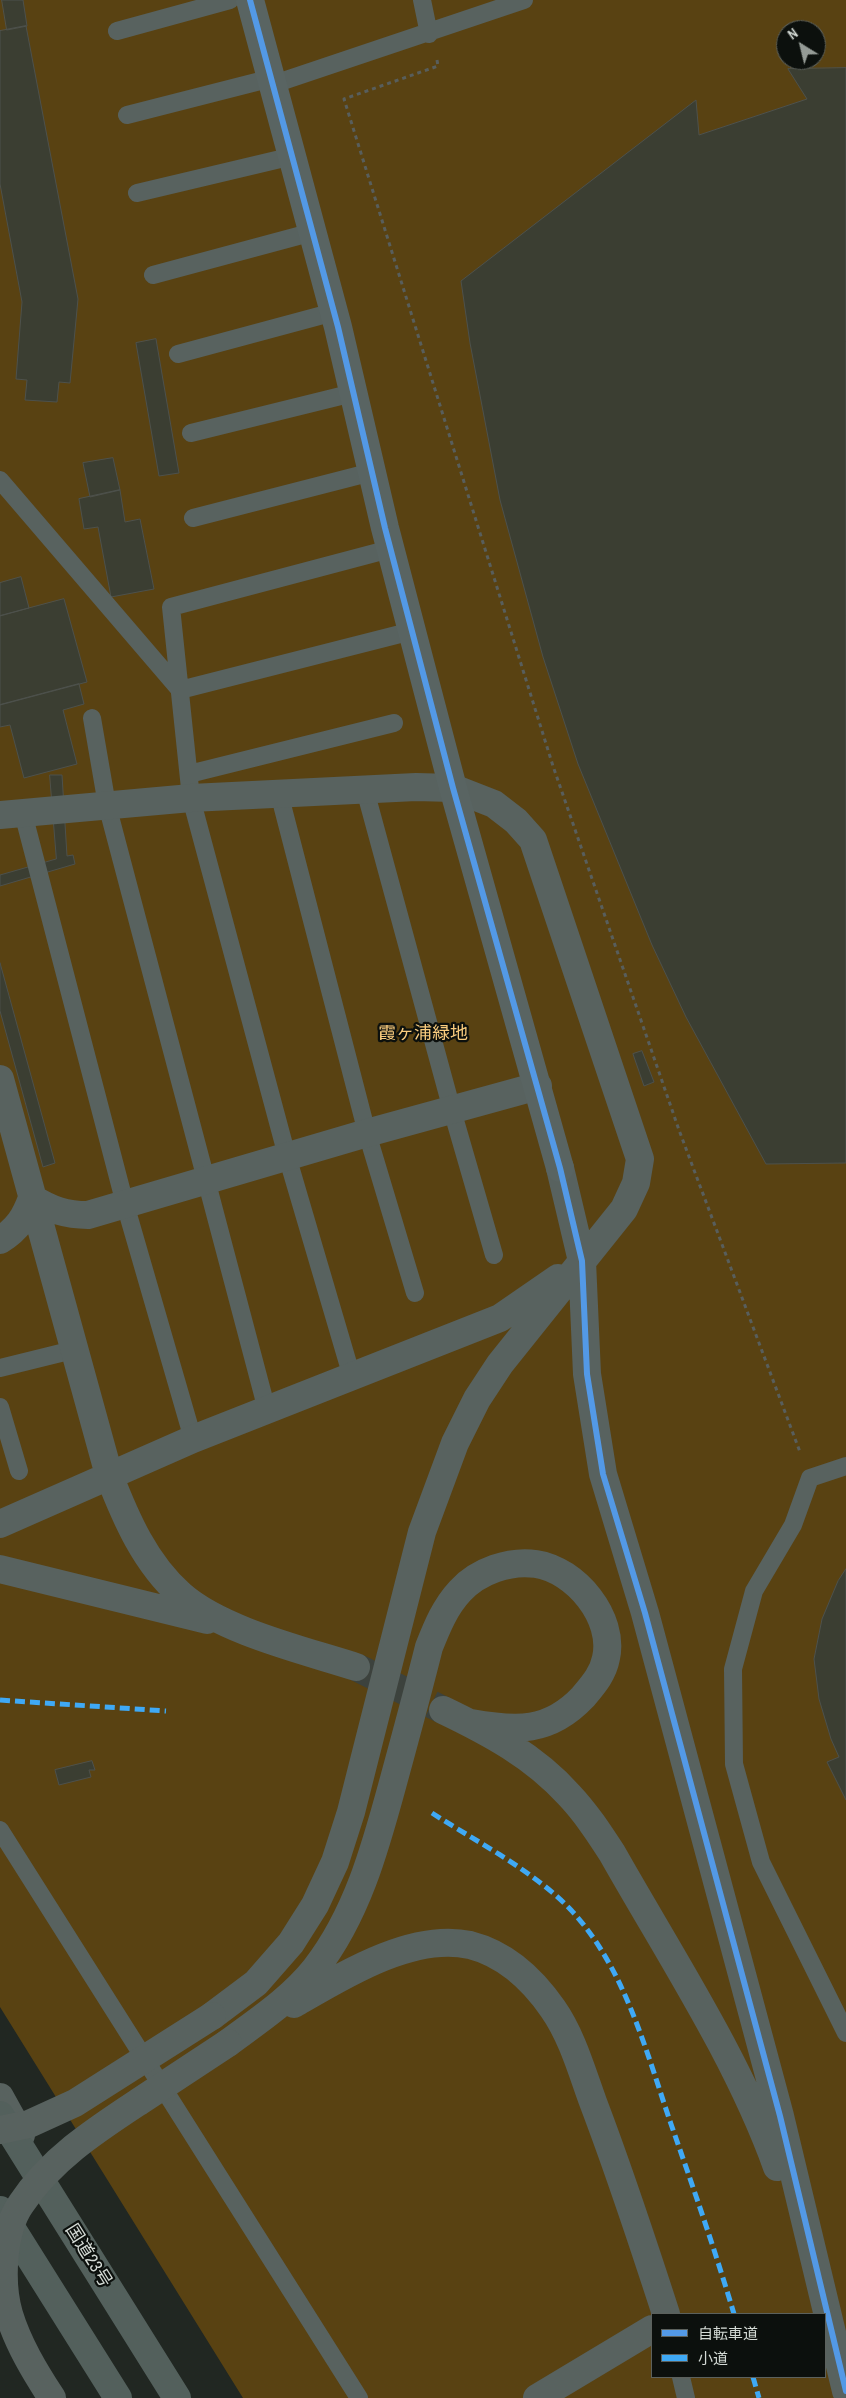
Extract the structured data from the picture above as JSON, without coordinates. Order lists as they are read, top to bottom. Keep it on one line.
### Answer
{"streets":{"highway":["国道23号"]},"parks":["霞ヶ浦緑地"],"legend":["自転車道","小道"],"north":"top left"}
